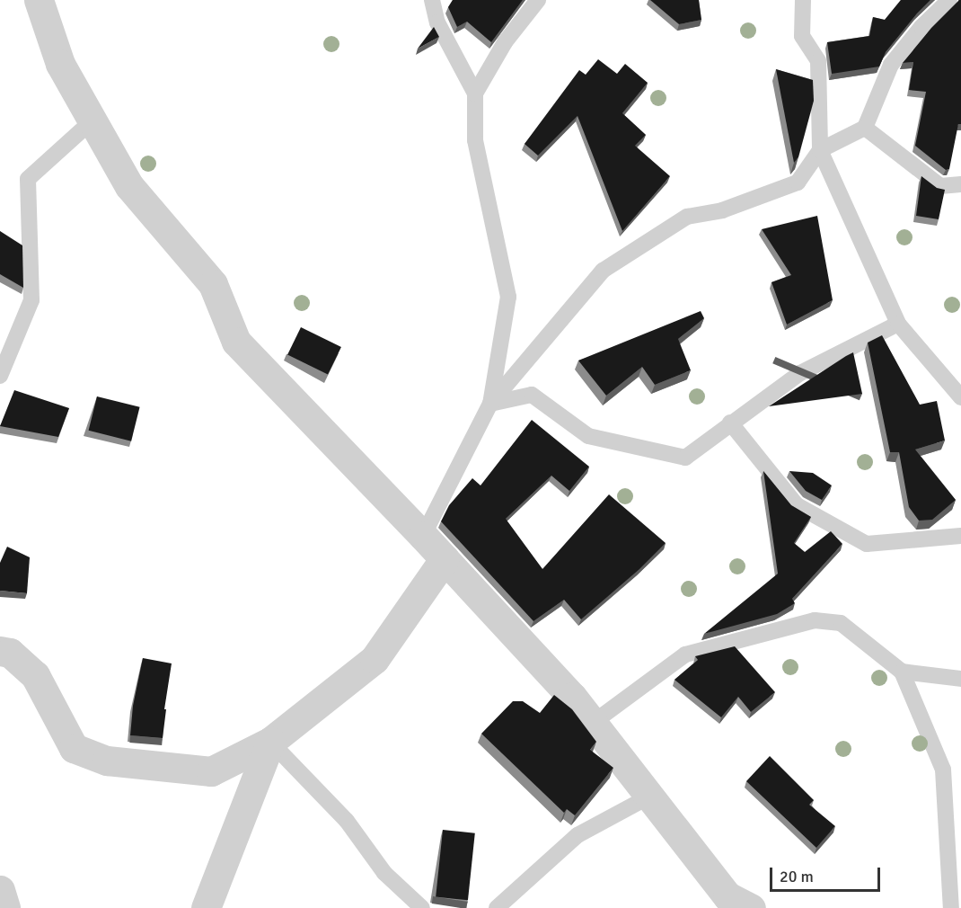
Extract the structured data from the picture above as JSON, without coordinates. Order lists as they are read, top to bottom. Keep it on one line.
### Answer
{"scale_bar":"20 m"}
